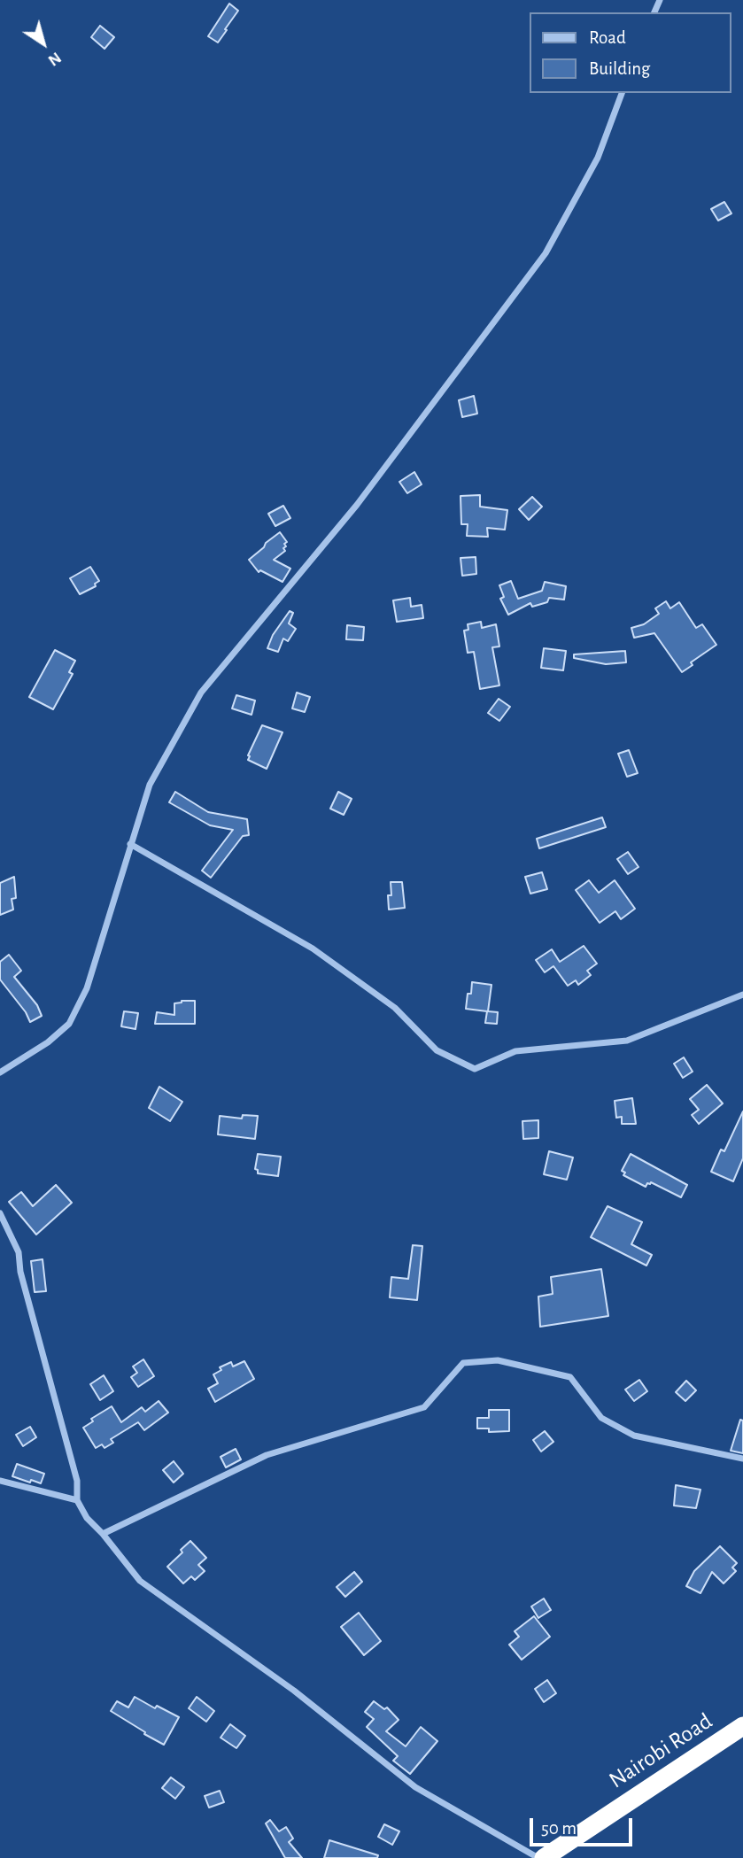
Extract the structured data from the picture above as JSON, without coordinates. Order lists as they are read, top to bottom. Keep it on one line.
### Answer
{"streets":{"highway":["Nairobi Road"]},"legend":["Road","Building"],"scale_bar":"50 m","north":"bottom right"}
